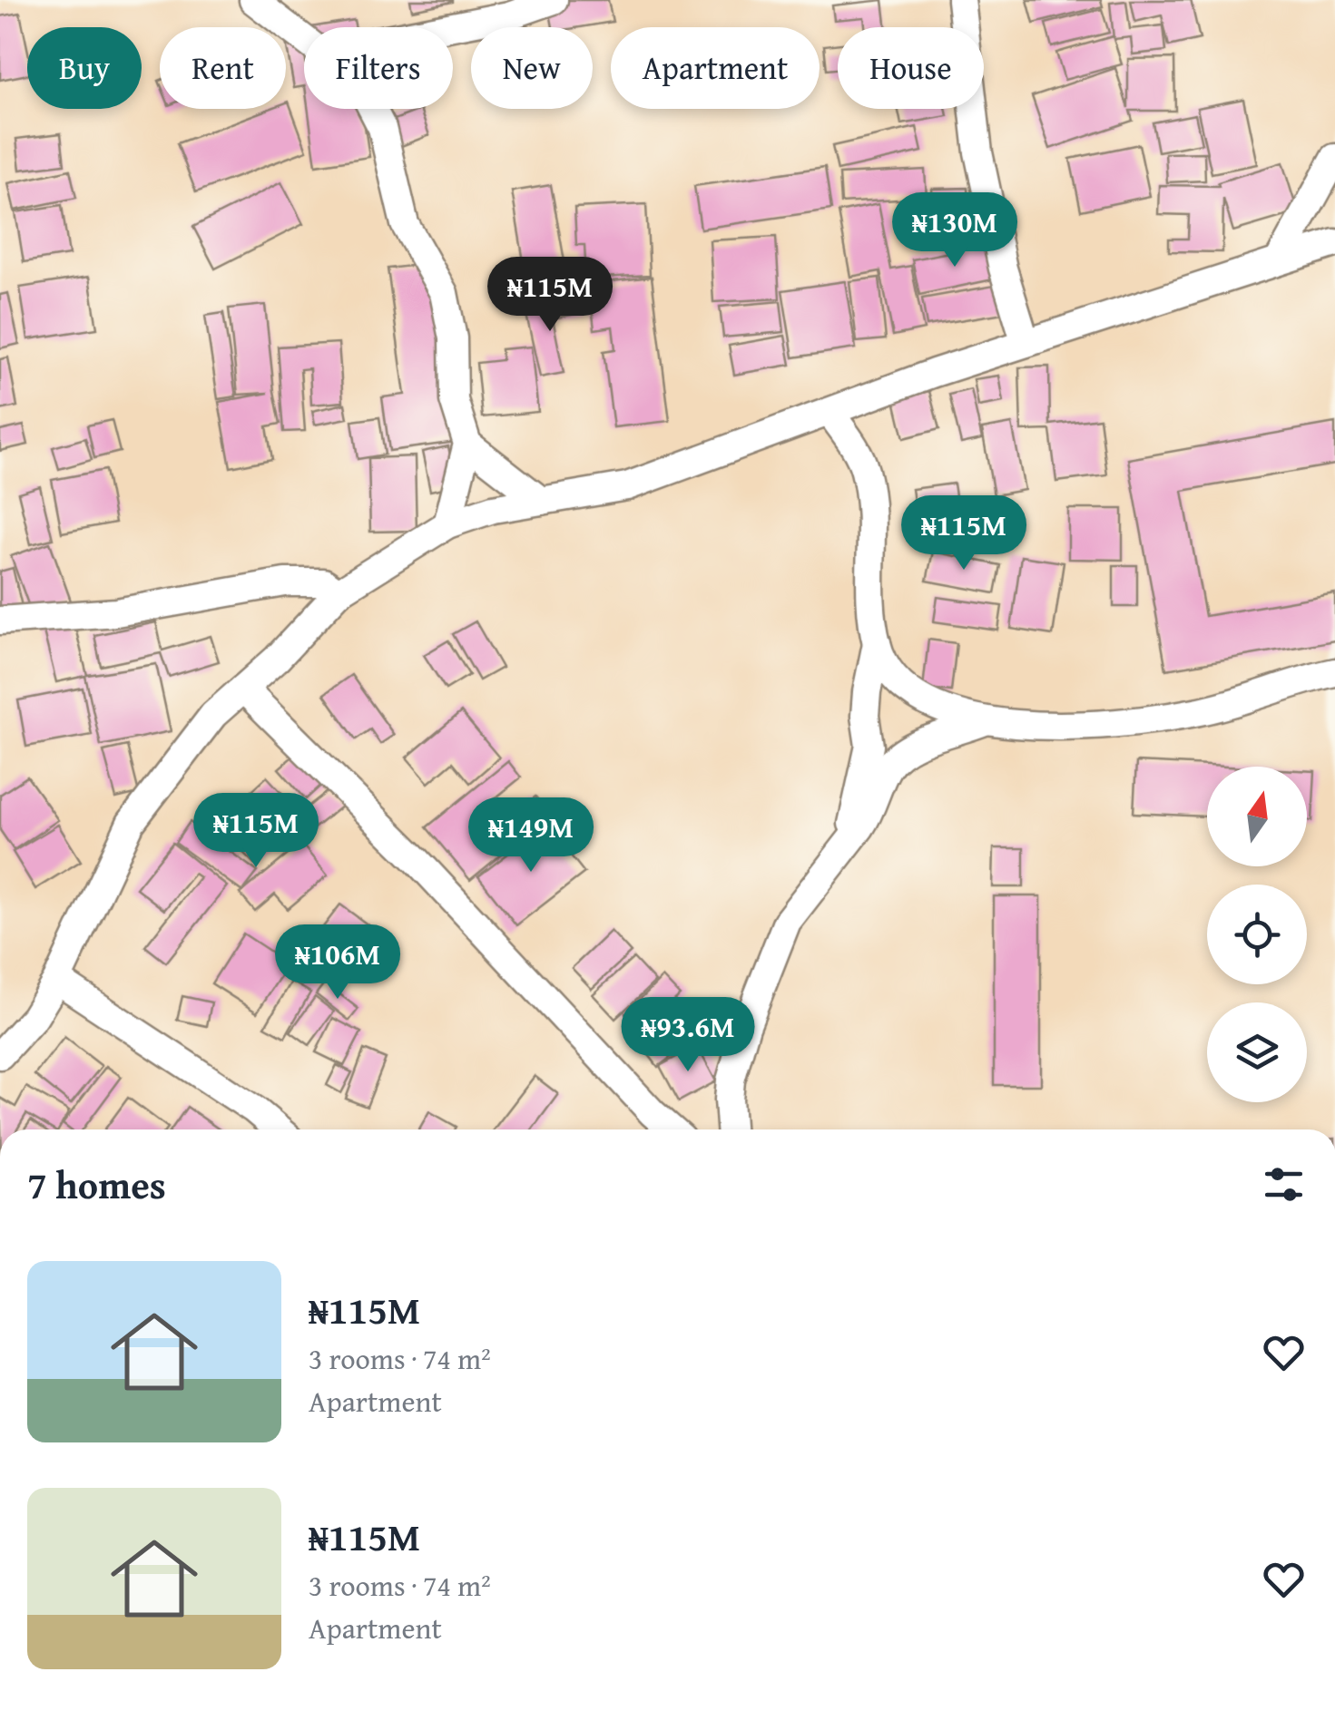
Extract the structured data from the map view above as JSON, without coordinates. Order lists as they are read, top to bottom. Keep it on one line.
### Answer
{"north":"top","page":{"chip":["Buy","Rent","Filters","New","Apartment","House"],"price":["₦130M","₦115M","₦115M","₦115M","₦149M","₦106M","₦93.6M"],"heading":"7 homes","list":[{"name":"₦115M","note":"3 rooms · 74 m² · Apartment"},{"name":"₦115M","note":"3 rooms · 74 m² · Apartment"}]}}
